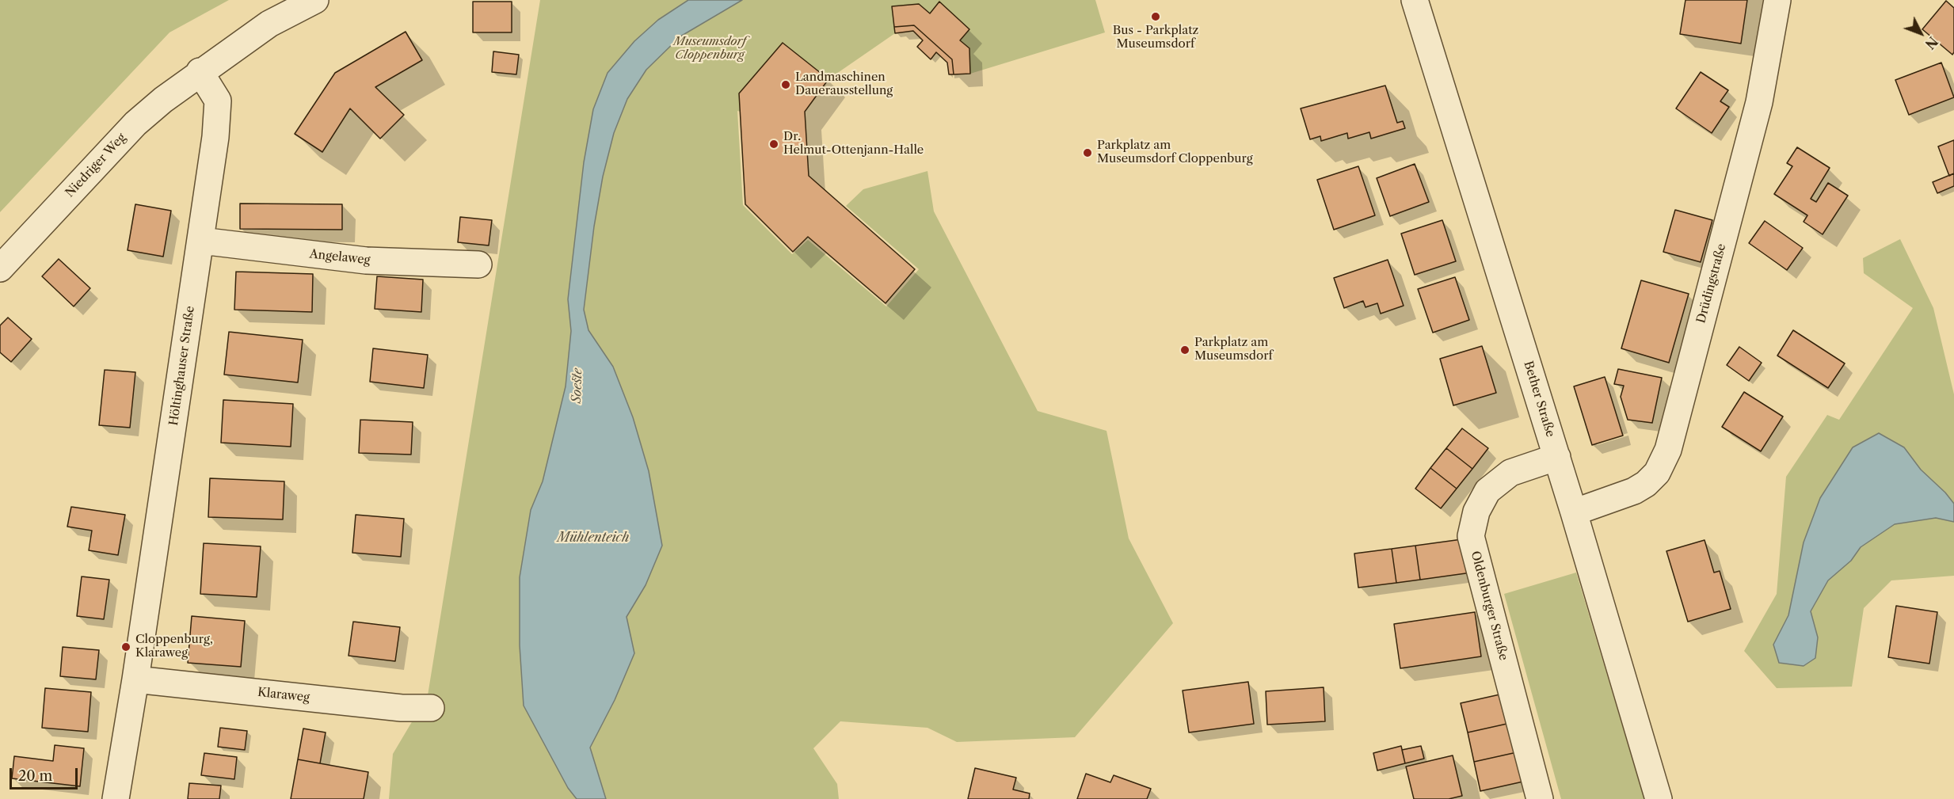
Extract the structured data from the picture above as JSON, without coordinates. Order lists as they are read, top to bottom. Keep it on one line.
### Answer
{"streets":{"street":["Niedriger Weg","Angelaweg","Drüdingstraße","Höltinghauser Straße","Bether Straße","Oldenburger Straße","Klaraweg"]},"crossings":[["Niedriger Weg","Höltinghauser Straße"],["Angelaweg","Höltinghauser Straße"],["Drüdingstraße","Bether Straße"],["Höltinghauser Straße","Klaraweg"],["Bether Straße","Oldenburger Straße"]],"water":["Soeste","Mühlenteich"],"parks":["Museumsdorf Cloppenburg"],"places":["Bus - Parkplatz Museumsdorf","Landmaschinen Dauerausstellung","Dr. Helmut-Ottenjann-Halle","Parkplatz am Museumsdorf Cloppenburg","Parkplatz am Museumsdorf","Cloppenburg, Klaraweg"],"scale_bar":"20 m","north":"bottom right"}
